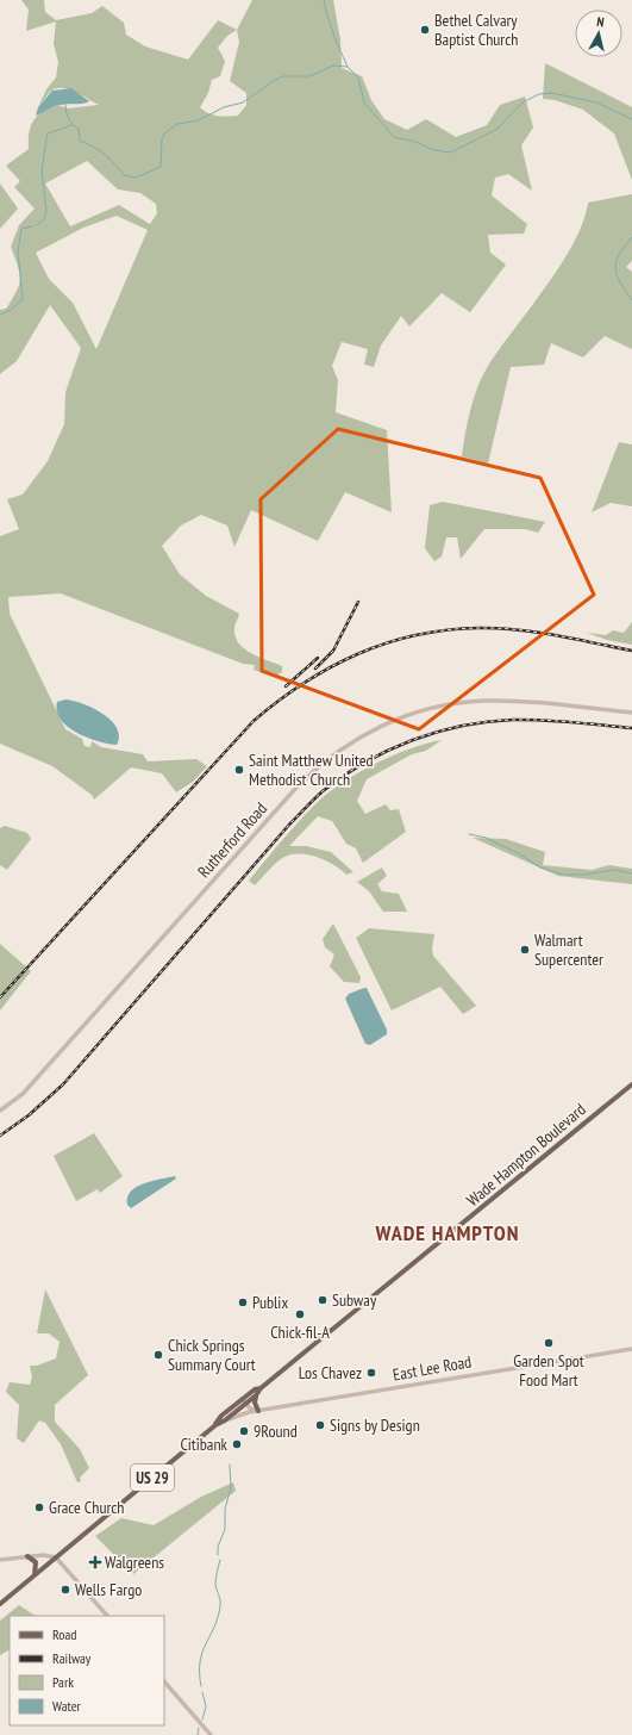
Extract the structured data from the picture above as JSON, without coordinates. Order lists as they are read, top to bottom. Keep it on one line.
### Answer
{"streets":{"main road":["Wade Hampton Boulevard","US 29"],"street":["Rutherford Road","East Lee Road"]},"crossings":[["Wade Hampton Boulevard","East Lee Road"]],"districts":["WADE HAMPTON"],"places":{"other":["Bethel Calvary Baptist Church","Saint Matthew United Methodist Church","Walmart Supercenter","Subway","Publix","Chick-fil-A","Garden Spot Food Mart","Chick Springs Summary Court","Los Chavez","Signs by Design","9Round","Citibank","Grace Church","Wells Fargo"],"health":["Walgreens"]},"legend":["Road","Railway","Park","Water"],"north":"top"}
